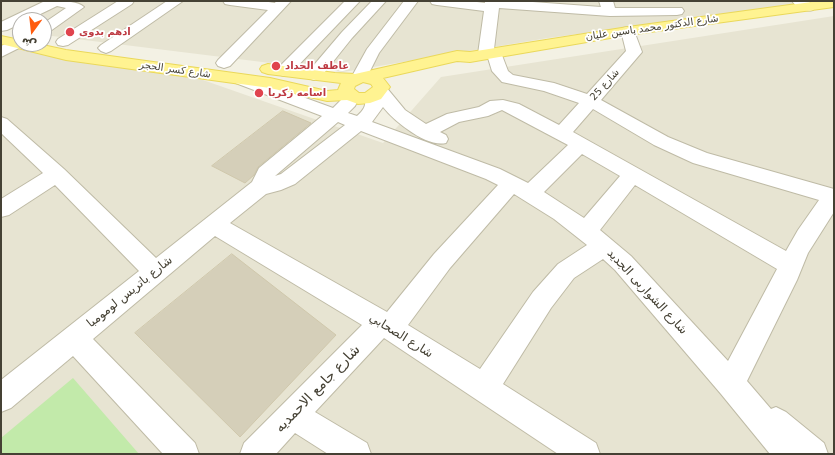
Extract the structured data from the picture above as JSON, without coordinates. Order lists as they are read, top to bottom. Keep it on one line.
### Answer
{"streets":{"main road":["شارع الدكتور محمد ياسين عليان","شارع كسر الحجر"],"street":["شارع 25","شارع باتريس لومومبا","شارع الشواربى الجديد","شارع الصحابي","شارع جامع الاحمديه"]},"crossings":[["شارع الدكتور محمد ياسين عليان","شارع كسر الحجر"],["شارع الدكتور محمد ياسين عليان","شارع 25"],["شارع الدكتور محمد ياسين عليان","شارع باتريس لومومبا"],["شارع الدكتور محمد ياسين عليان","شارع الشواربى الجديد"],["شارع كسر الحجر","شارع باتريس لومومبا"],["شارع كسر الحجر","شارع الشواربى الجديد"],["شارع باتريس لومومبا","شارع الشواربى الجديد"],["شارع باتريس لومومبا","شارع الصحابي"],["شارع الشواربى الجديد","شارع جامع الاحمديه"],["شارع الصحابي","شارع جامع الاحمديه"]],"places":["ادهم بدوى","عاطف الحداد","اسامه زكريا"],"north":"bottom"}
